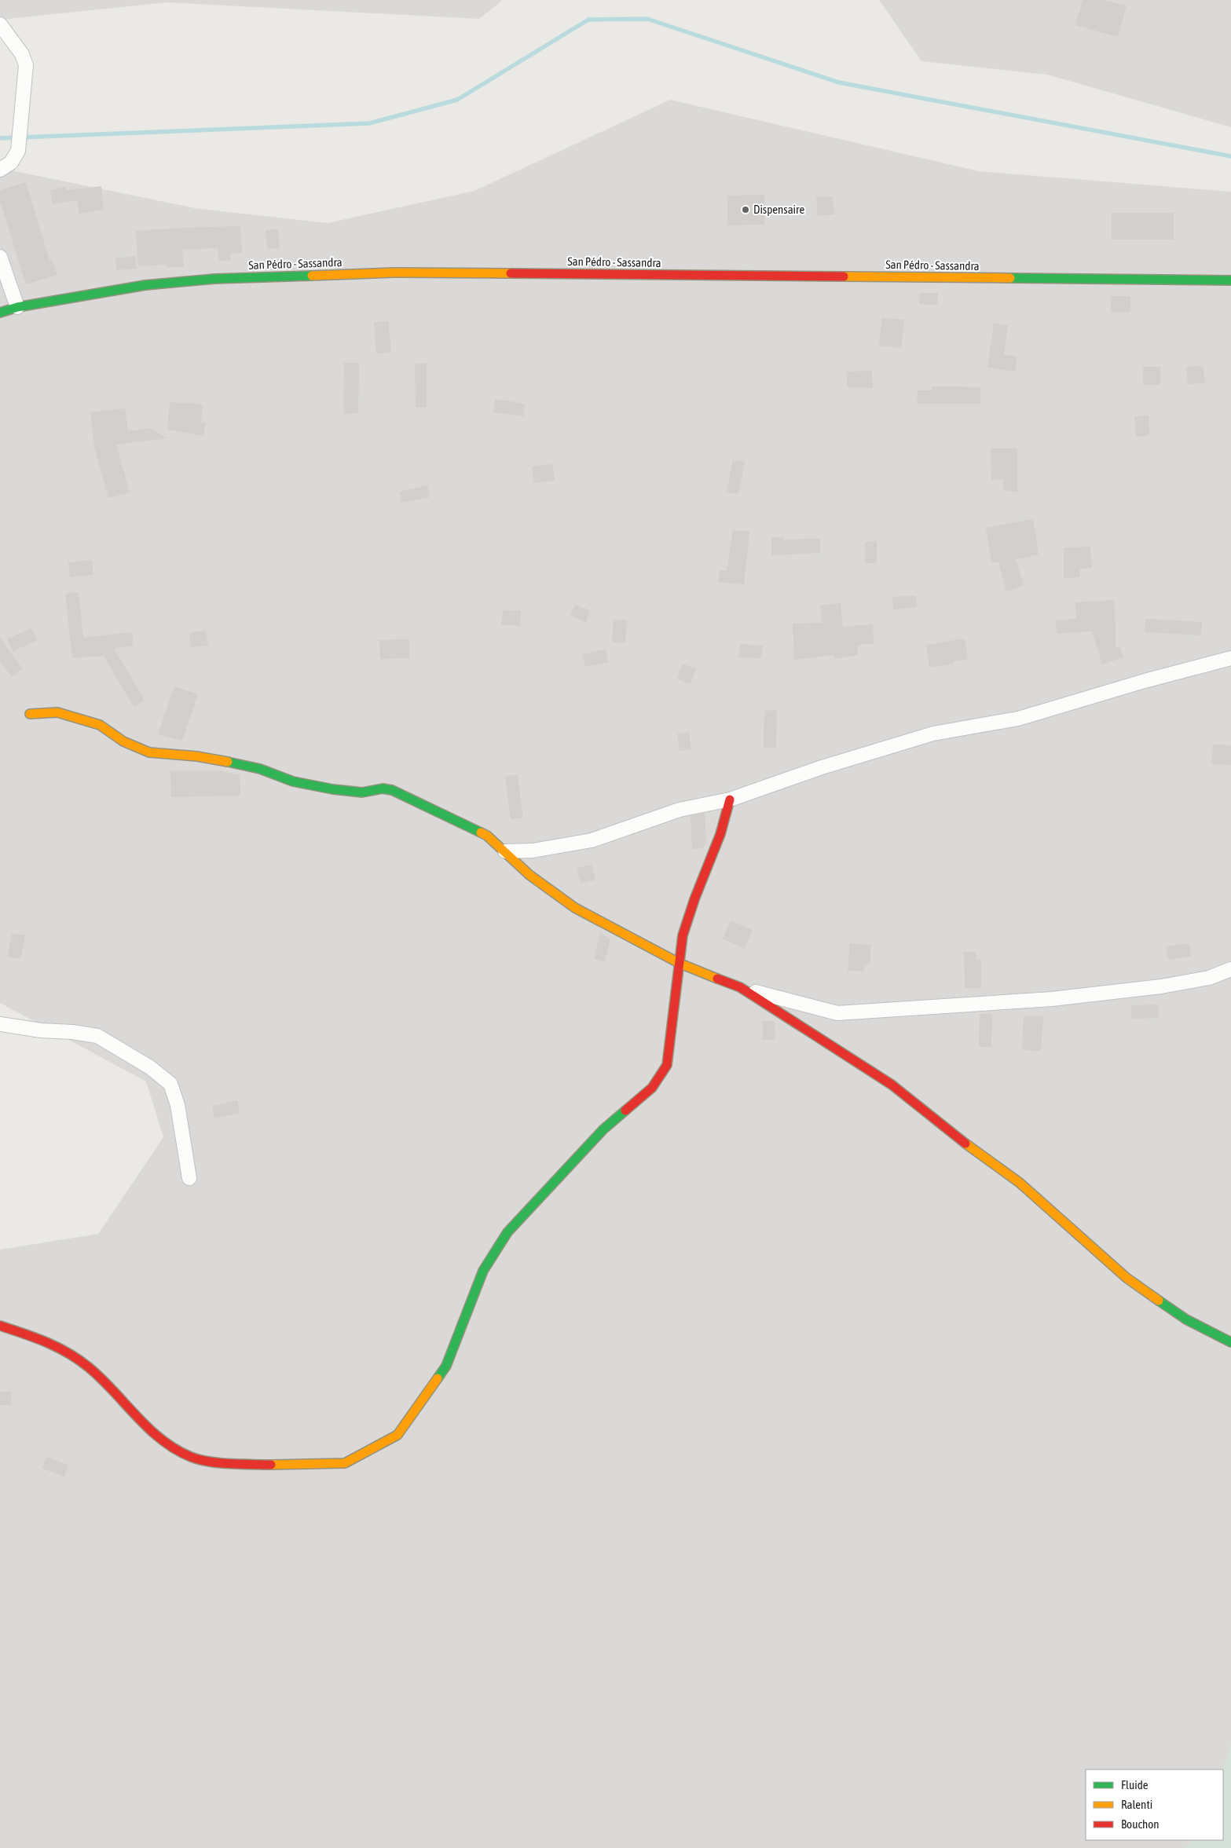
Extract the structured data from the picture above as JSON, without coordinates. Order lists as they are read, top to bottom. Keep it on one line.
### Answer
{"streets":{"street":["San Pédro - Sassandra"]},"places":["Dispensaire"],"legend":["Fluide","Ralenti","Bouchon"]}
